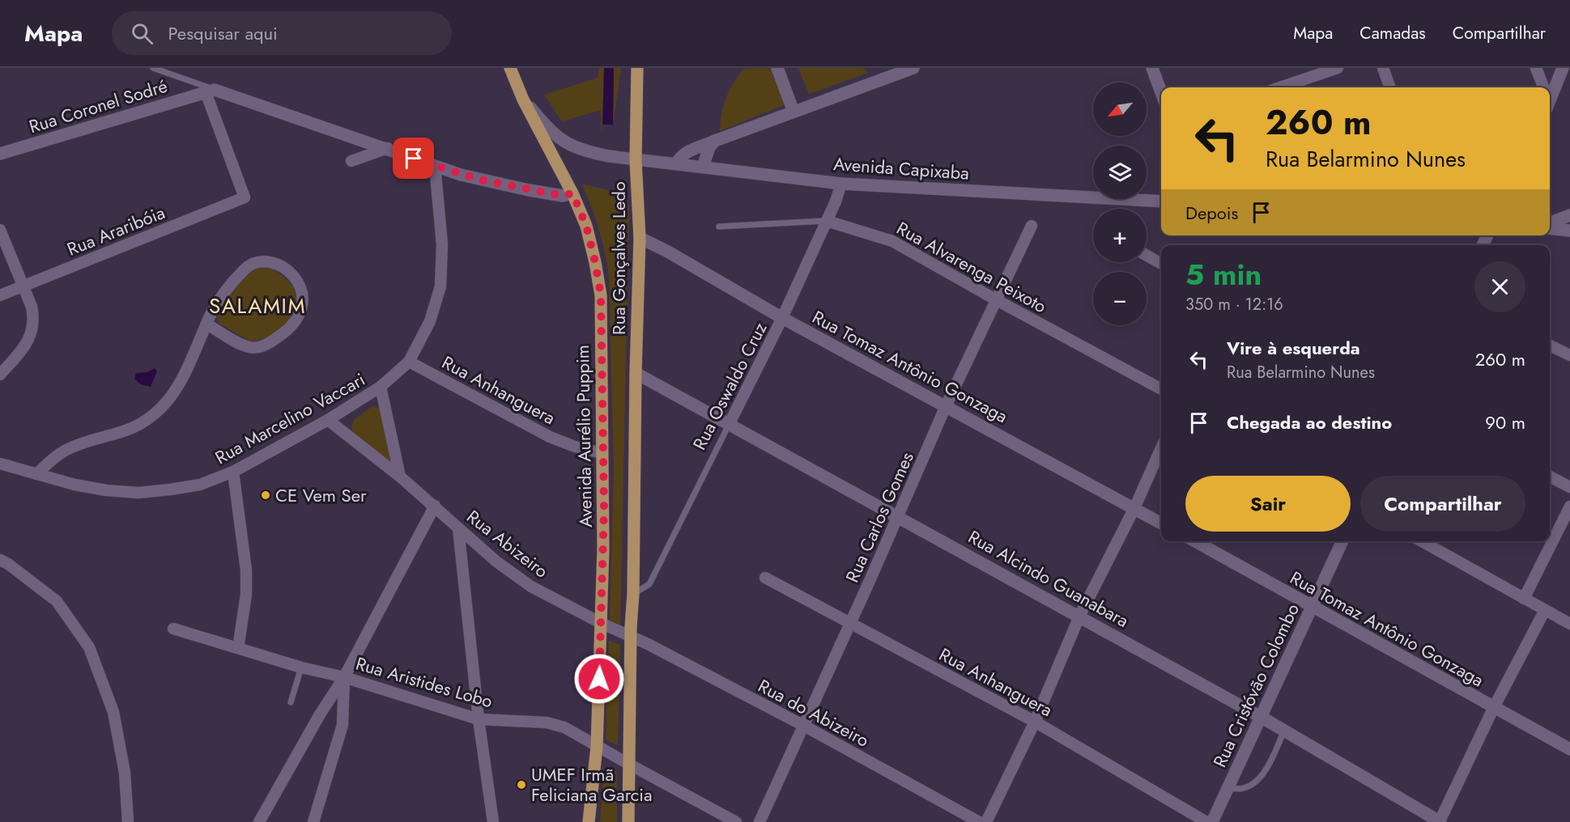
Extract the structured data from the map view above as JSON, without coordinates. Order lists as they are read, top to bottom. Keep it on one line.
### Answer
{"streets":{"main road":["Rua Gonçalves Ledo","Avenida Aurélio Puppim"],"street":["Rua Coronel Sodré","Avenida Capixaba","Rua Araribóia","Rua Alvarenga Peixoto","Rua Tomaz Antônio Gonzaga","Rua Oswaldo Cruz","Rua Anhanguera","Rua Marcelino Vaccari","Rua Carlos Gomes","Rua Abizeiro","Rua Alcindo Guanabara","Rua Aristides Lobo","Rua Cristóvão Colombo","Rua do Abizeiro"]},"crossings":[["Rua Coronel Sodré","Rua Araribóia"],["Avenida Capixaba","Rua Gonçalves Ledo"],["Avenida Capixaba","Rua Oswaldo Cruz"],["Avenida Capixaba","Avenida Aurélio Puppim"],["Rua Gonçalves Ledo","Rua Tomaz Antônio Gonzaga"],["Rua Gonçalves Ledo","Rua Oswaldo Cruz"],["Rua Gonçalves Ledo","Rua Abizeiro"],["Rua Gonçalves Ledo","Rua Alcindo Guanabara"],["Rua Gonçalves Ledo","Rua Aristides Lobo"],["Rua Gonçalves Ledo","Rua do Abizeiro"],["Rua Alvarenga Peixoto","Rua Oswaldo Cruz"],["Rua Alvarenga Peixoto","Rua Carlos Gomes"],["Rua Tomaz Antônio Gonzaga","Rua Oswaldo Cruz"],["Rua Tomaz Antônio Gonzaga","Rua Carlos Gomes"],["Rua Tomaz Antônio Gonzaga","Rua Cristóvão Colombo"],["Rua Oswaldo Cruz","Rua Alcindo Guanabara"],["Rua Anhanguera","Rua Marcelino Vaccari"],["Rua Anhanguera","Avenida Aurélio Puppim"],["Rua Anhanguera","Rua Carlos Gomes"],["Rua Marcelino Vaccari","Rua Abizeiro"],["Avenida Aurélio Puppim","Rua Abizeiro"],["Avenida Aurélio Puppim","Rua Aristides Lobo"],["Rua Carlos Gomes","Rua Alcindo Guanabara"],["Rua Carlos Gomes","Rua do Abizeiro"],["Rua Abizeiro","Rua do Abizeiro"],["Rua Alcindo Guanabara","Rua Cristóvão Colombo"]],"districts":["SALAMIM"],"places":["CE Vem Ser","UMEF Irmã Feliciana Garcia"],"north":"bottom left","page":{"header":"Mapa","search":"Pesquisar aqui","nav":["Mapa","Camadas","Compartilhar"],"map_buttons":["+","−"],"turn":["260 m","Rua Belarmino Nunes"],"then":"Depois","heading":["5 min","350 m · 12:16"],"list":[{"name":"Vire à esquerda","note":"Rua Belarmino Nunes","value":"260 m"},{"name":"Chegada ao destino","value":"90 m"}],"buttons":["Sair","Compartilhar"]}}
